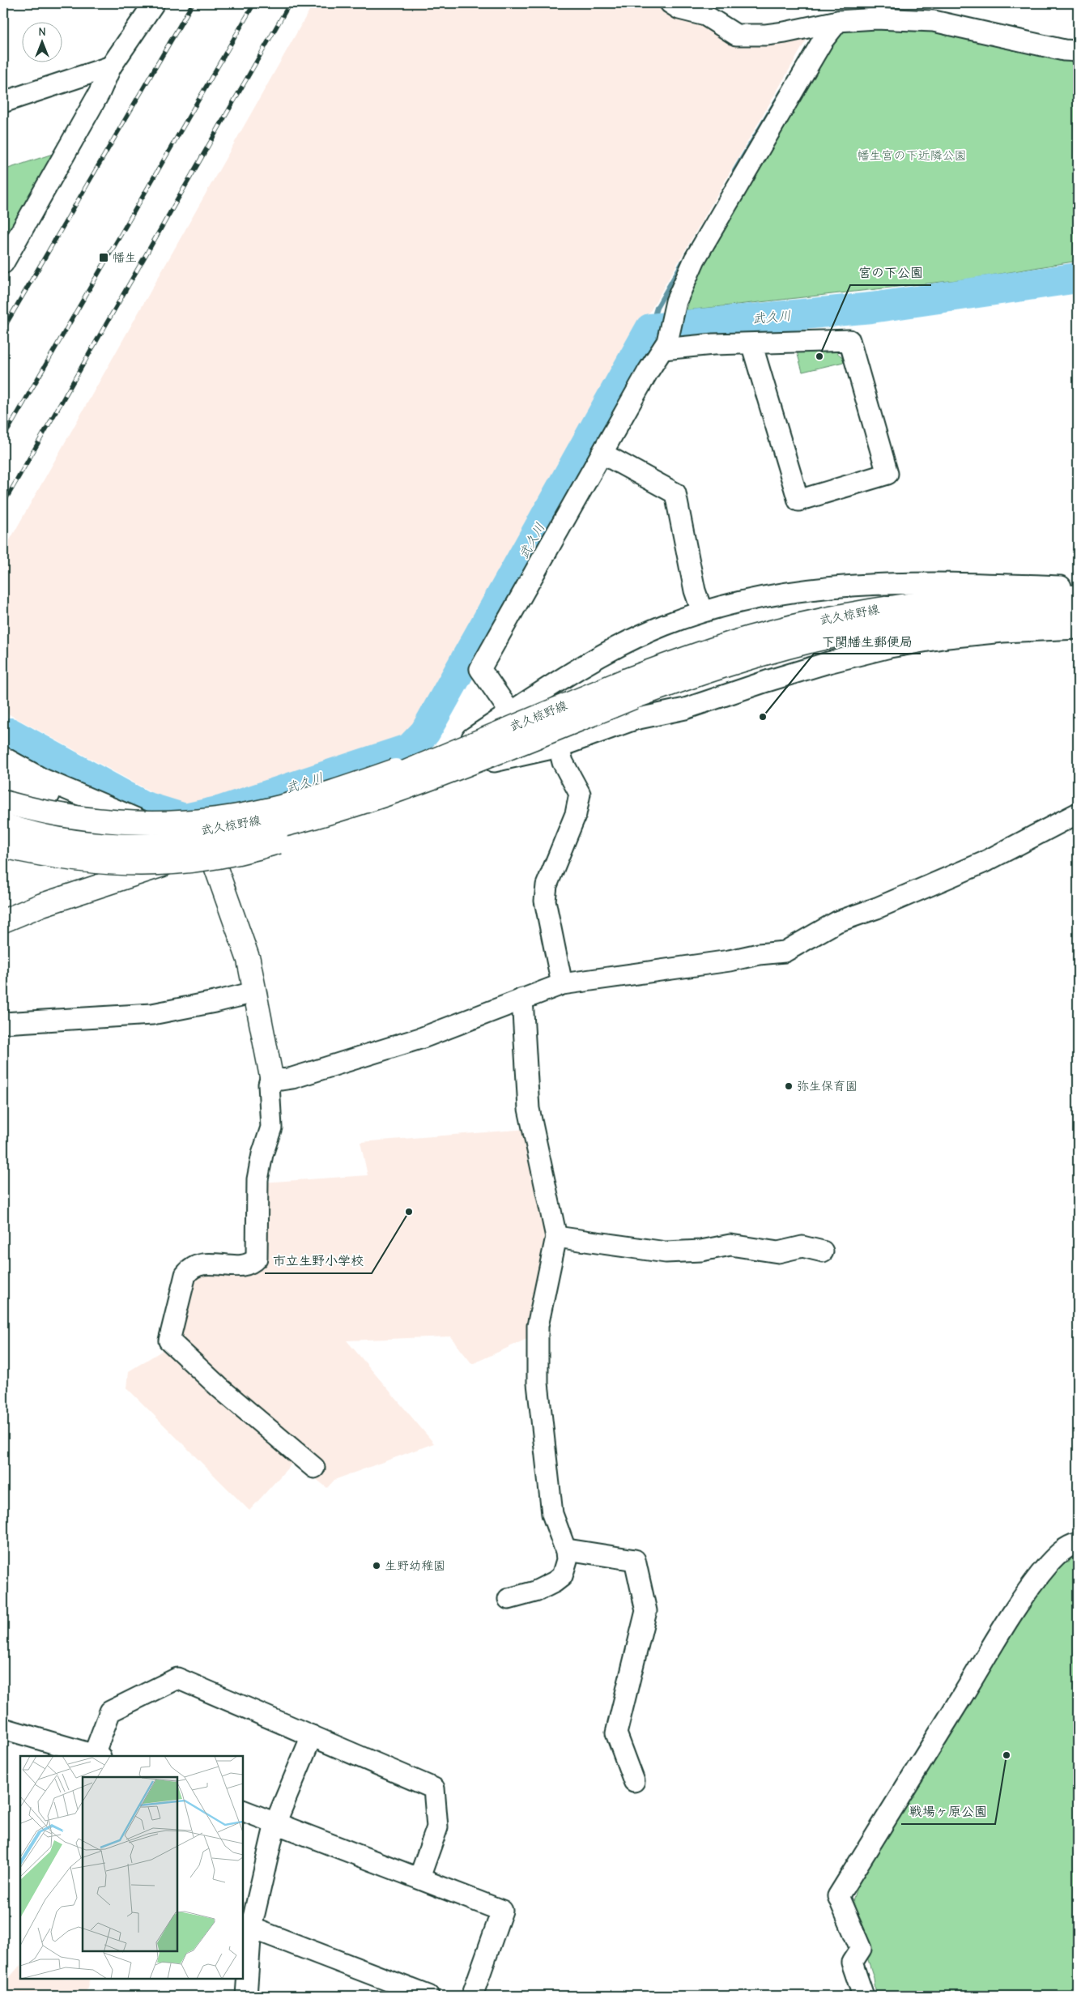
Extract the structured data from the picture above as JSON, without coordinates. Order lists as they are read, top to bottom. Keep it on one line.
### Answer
{"streets":{"main road":["武久椋野線"]},"water":["武久川"],"parks":["幡生宮の下近隣公園"],"places":{"transit":["幡生"],"other":["宮の下公園","下関幡生郵便局","弥生保育園","市立生野小学校","生野幼稚園","戦場ヶ原公園"]},"north":"top"}
